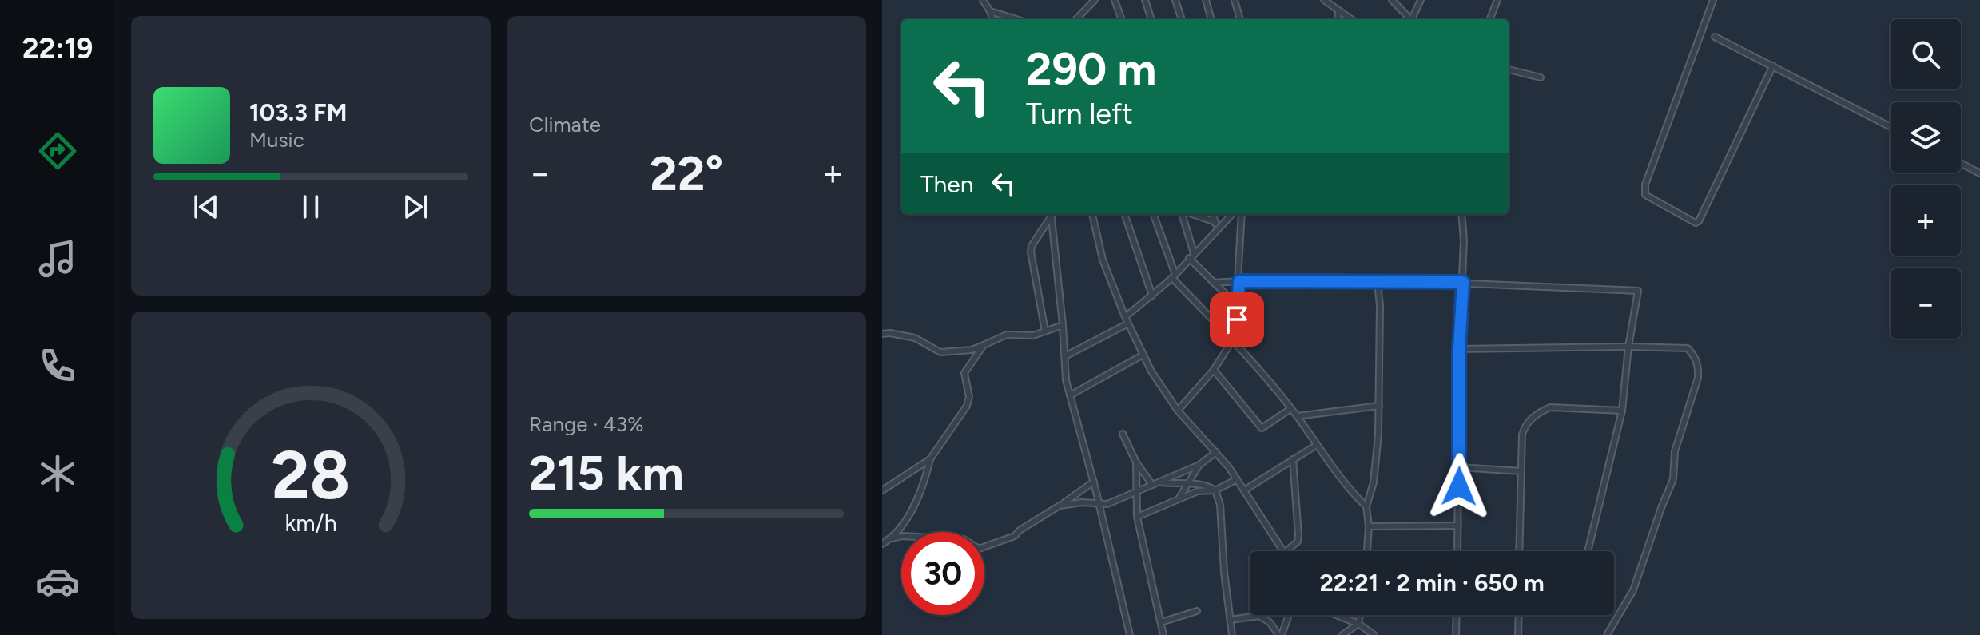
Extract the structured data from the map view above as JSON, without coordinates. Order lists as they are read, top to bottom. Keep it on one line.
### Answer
{"page":{"tabs":"22:19","tile":["Climate",["Range · 43%","215 km"]],"map_buttons":["+","−"],"turn":["290 m","Turn left"],"song":["103.3 FM","Music"],"heat":["−","22°","+"],"then":"Then","limit":"30","trip":"22:21 · 2 min · 650 m","gauge":["28","km/h"]}}
